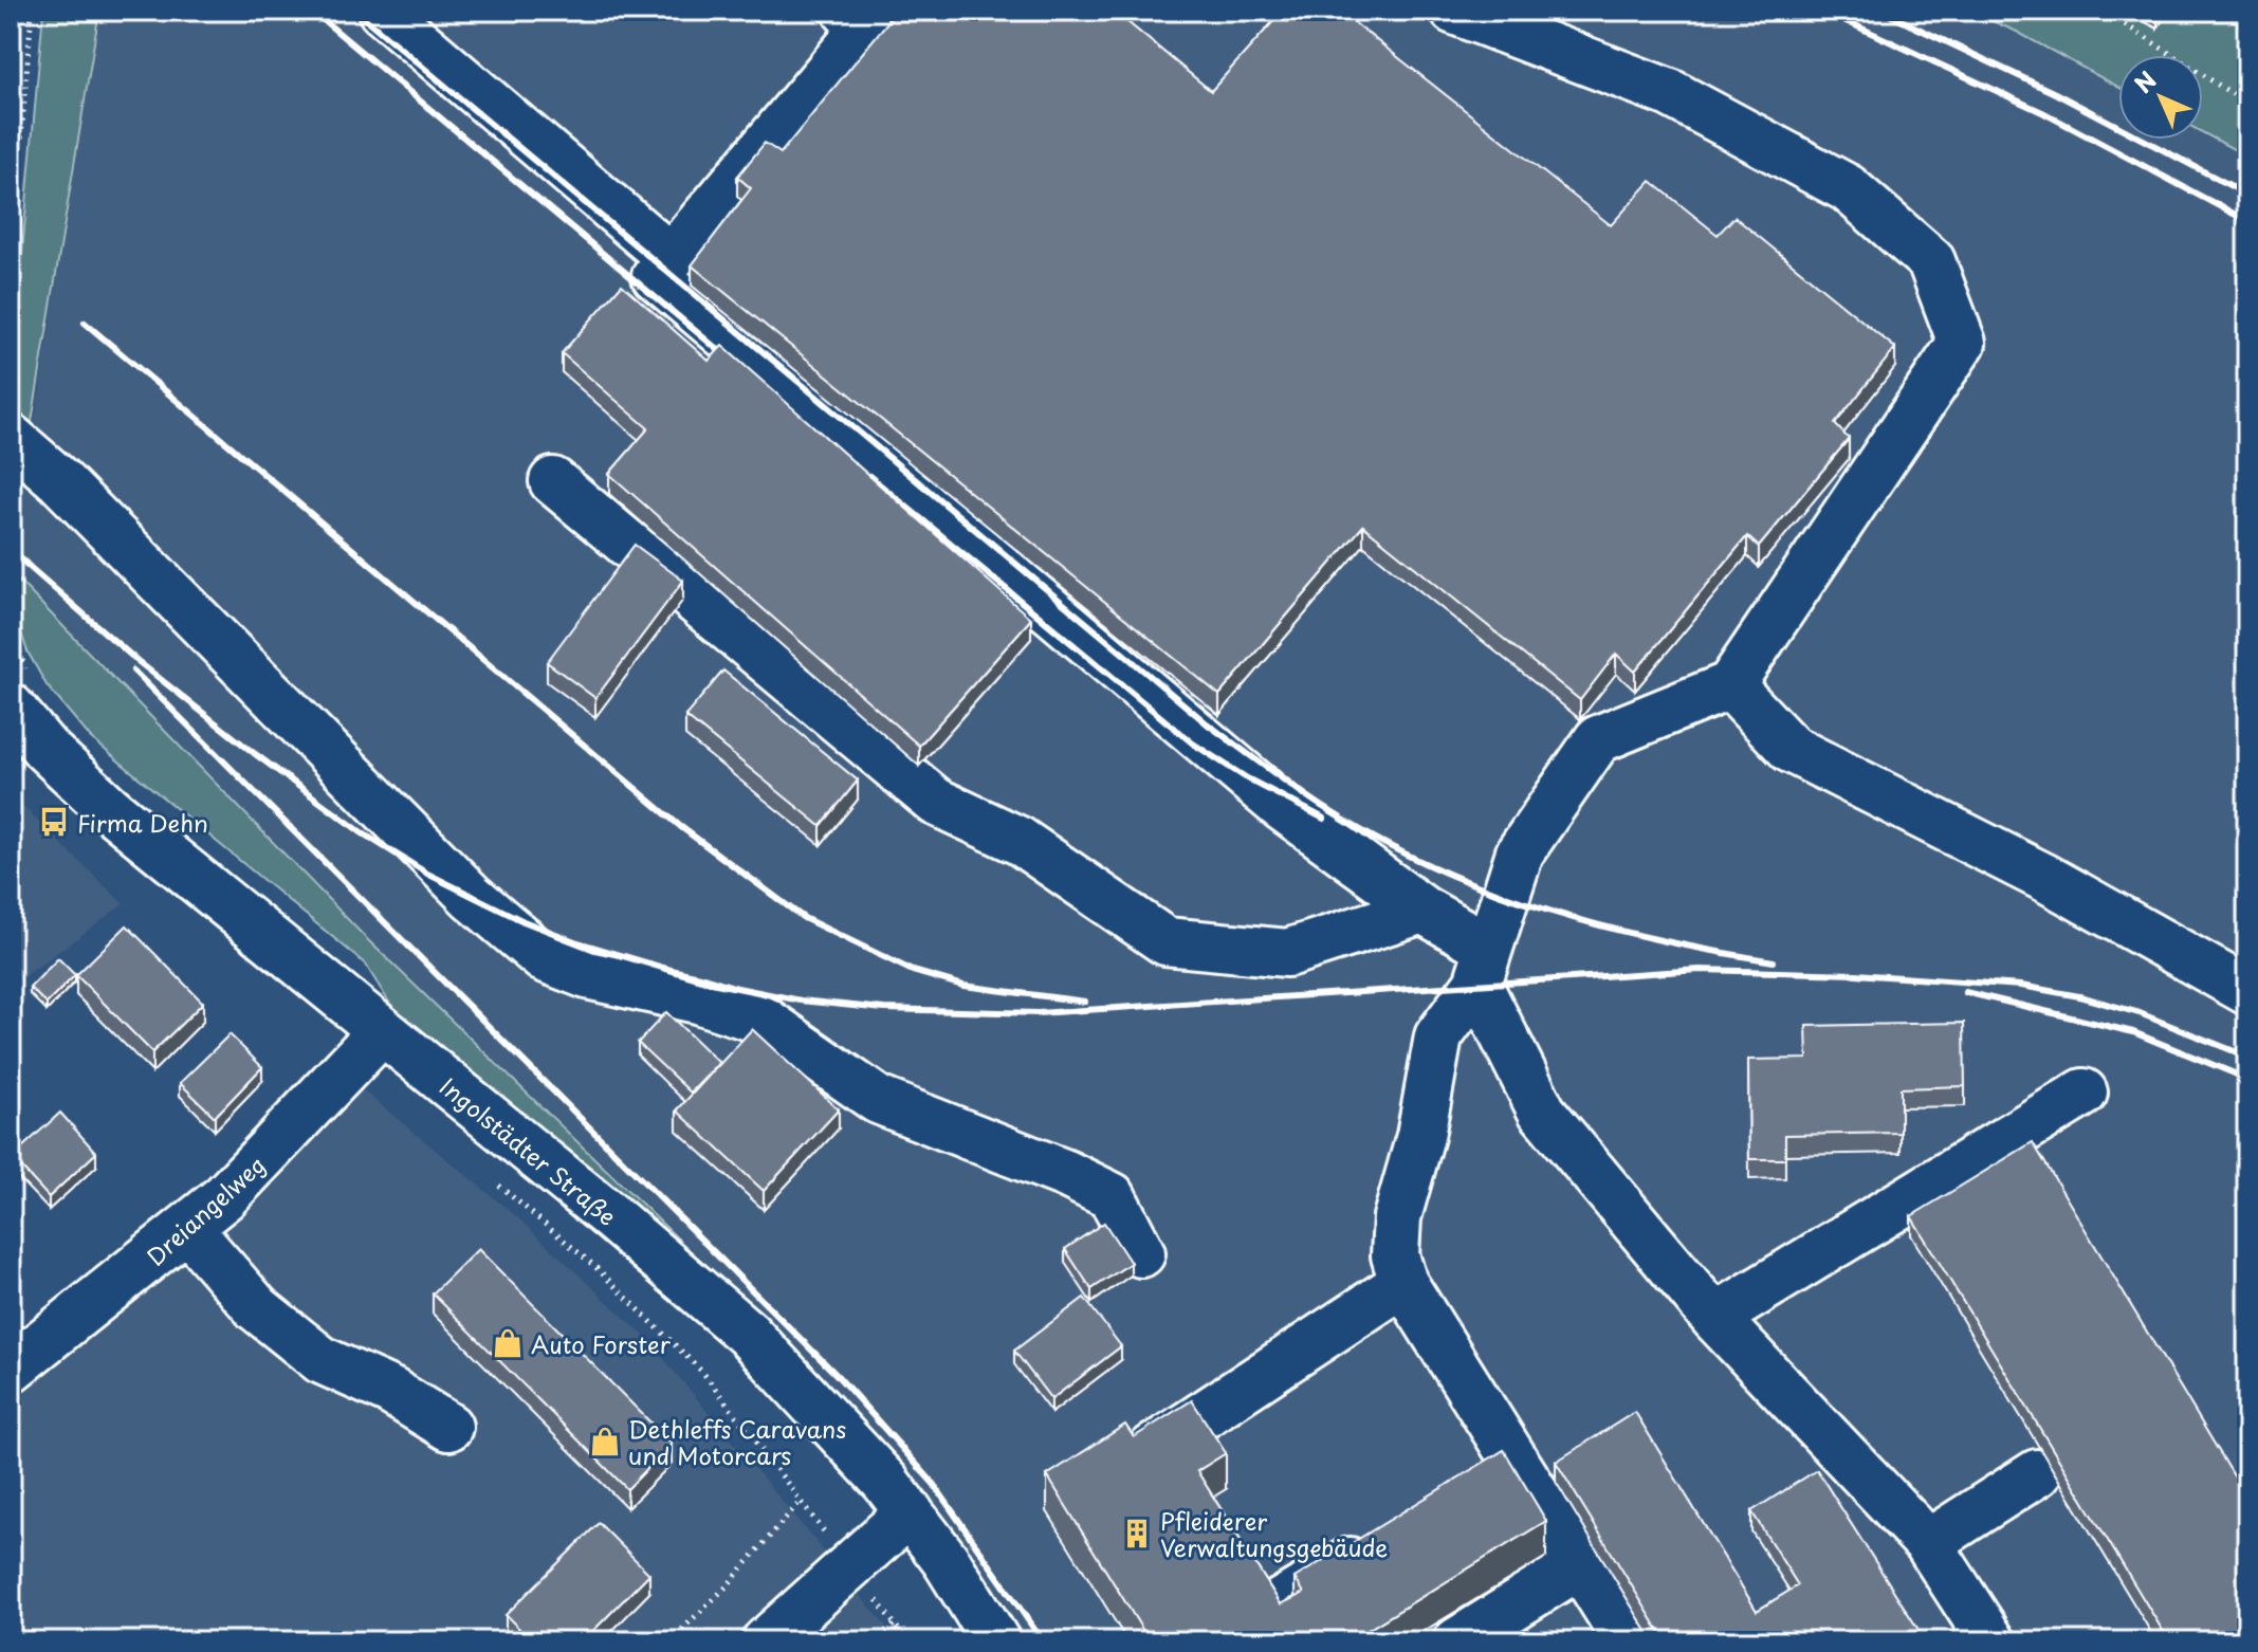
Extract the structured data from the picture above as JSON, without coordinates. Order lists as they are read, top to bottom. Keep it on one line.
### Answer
{"streets":{"street":["Ingolstädter Straße","Dreiangelweg"]},"crossings":[["Ingolstädter Straße","Dreiangelweg"]],"places":{"bus stop":["Firma Dehn"],"shop":["Auto Forster","Dethleffs Caravans und Motorcars"],"building":["Pfleiderer Verwaltungsgebäude"]},"north":"top left"}
